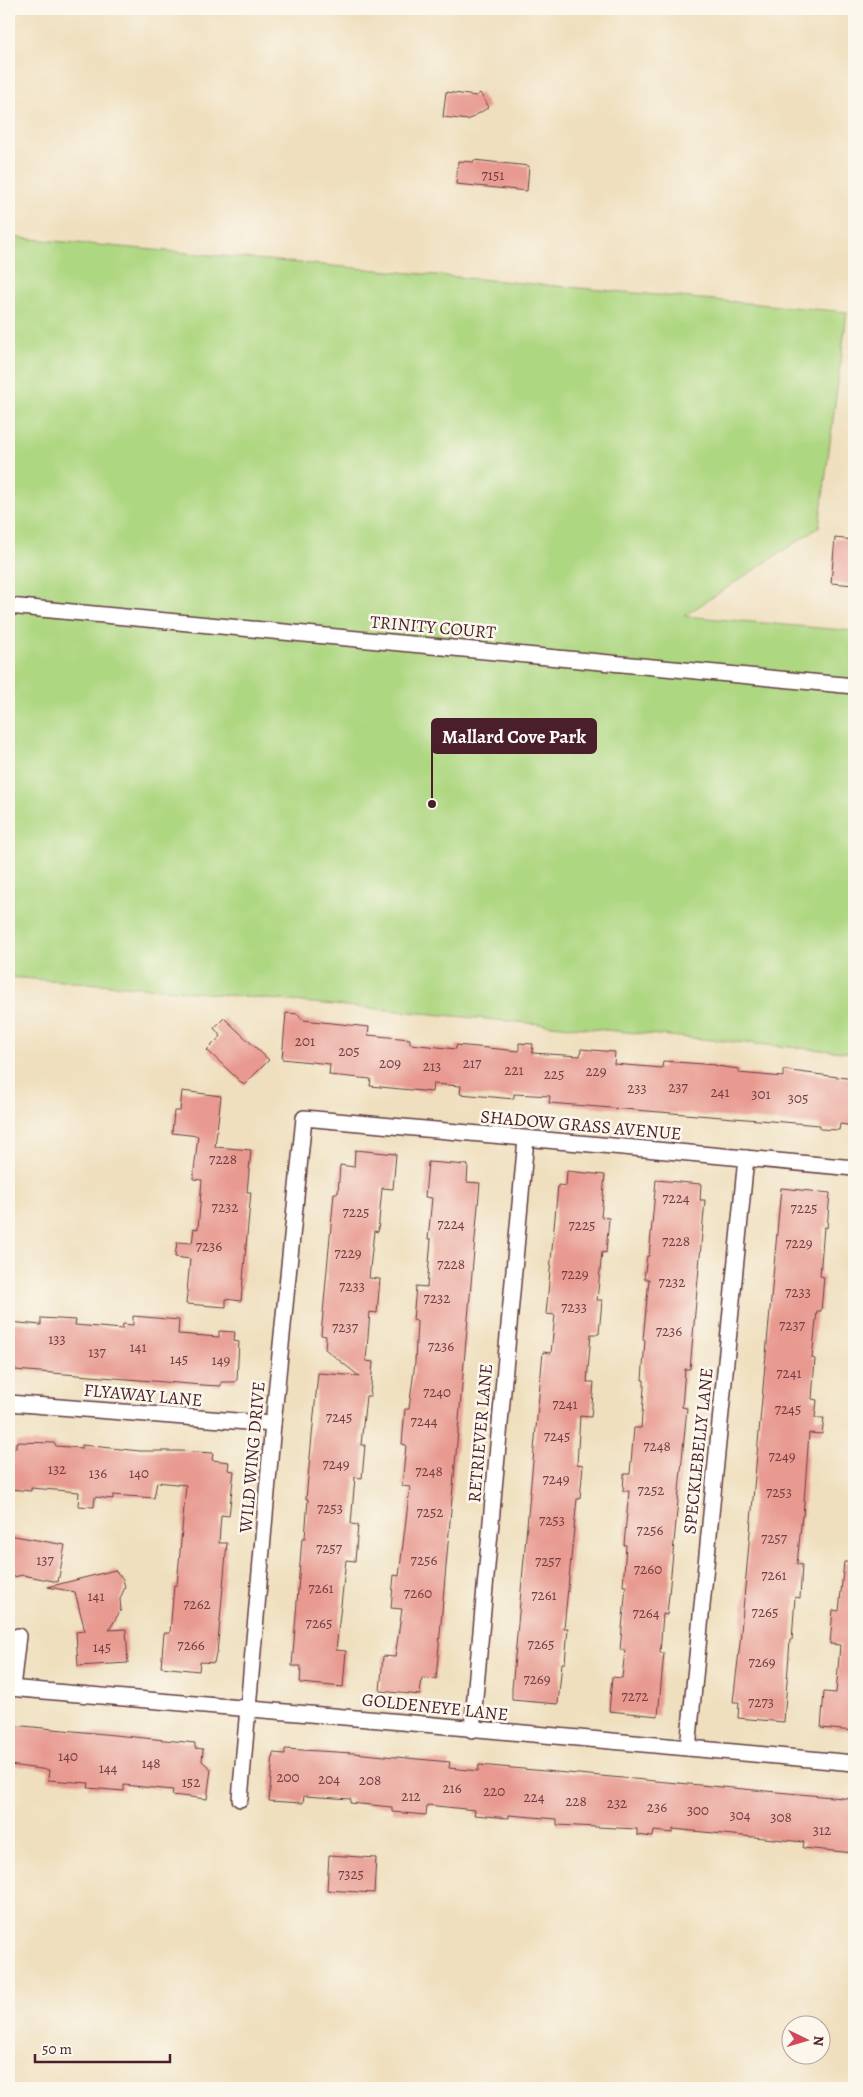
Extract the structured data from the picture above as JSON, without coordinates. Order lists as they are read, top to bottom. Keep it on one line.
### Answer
{"streets":{"street":["TRINITY COURT","SHADOW GRASS AVENUE","FLYAWAY LANE","RETRIEVER LANE","SPECKLEBELLY LANE","WILD WING DRIVE","GOLDENEYE LANE"]},"crossings":[["SHADOW GRASS AVENUE","RETRIEVER LANE"],["SHADOW GRASS AVENUE","SPECKLEBELLY LANE"],["SHADOW GRASS AVENUE","WILD WING DRIVE"],["FLYAWAY LANE","WILD WING DRIVE"],["RETRIEVER LANE","GOLDENEYE LANE"],["SPECKLEBELLY LANE","GOLDENEYE LANE"],["WILD WING DRIVE","GOLDENEYE LANE"]],"places":["Mallard Cove Park"],"house_numbers":["7151","201","205","209","217","213","221","229","225","237","233","241","301","305","7228","7224","7232","7225","7225","7224","7225","7228","7229","7236","7229","7228","7229","7232","7233","7233","7232","7233","7237","7237","7236","133","7236","141","137","145","149","7241","7240","7241","7245","7245","7244","7245","7248","7249","7249","132","7248","136","140","7249","7252","7253","7253","7252","7253","7256","7257","7257","137","7256","7257","7260","7261","7261","7260","7261","141","7262","7265","7264","7265","7265","7266","145","7269","7269","7272","7273","140","148","144","200","204","208","152","216","220","212","224","228","232","236","300","304","308","312","7325"],"scale_bar":"50 m","north":"right"}
